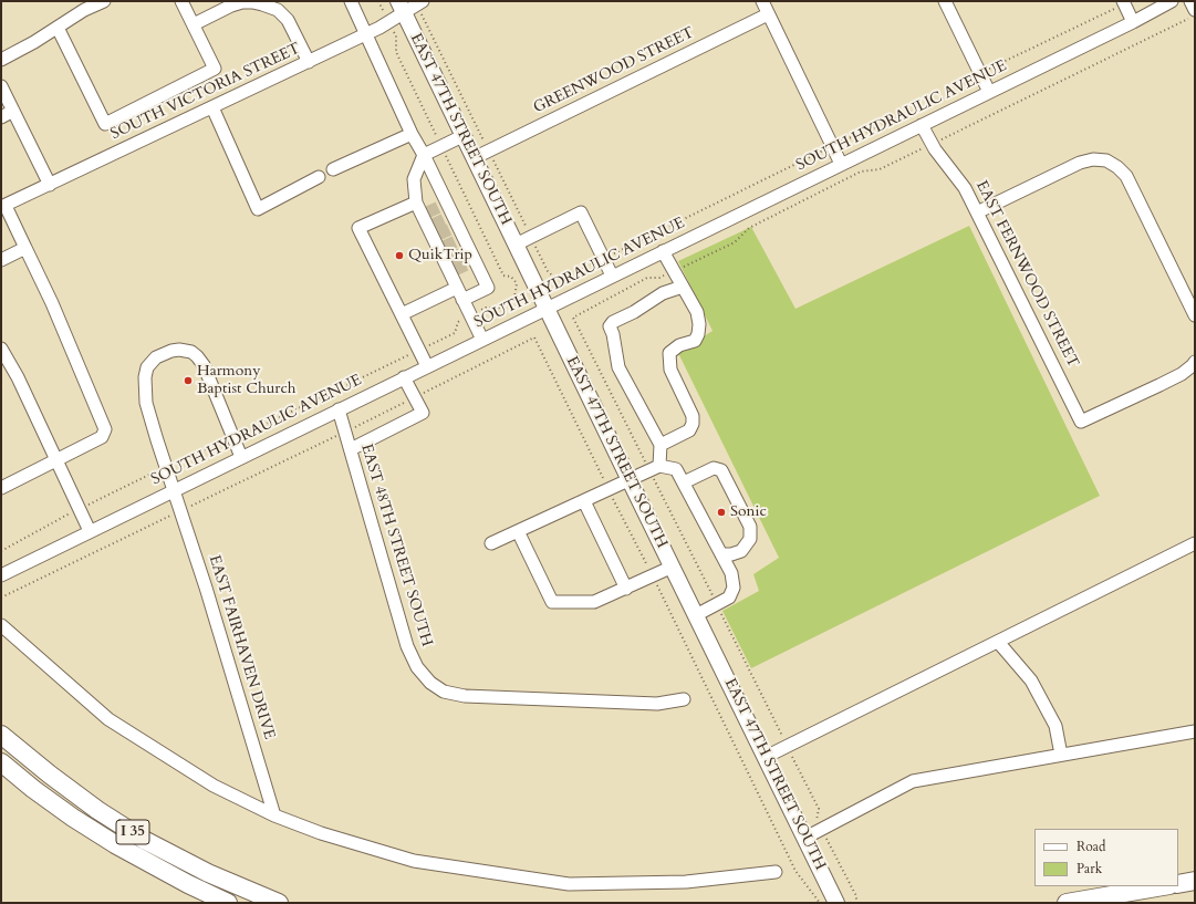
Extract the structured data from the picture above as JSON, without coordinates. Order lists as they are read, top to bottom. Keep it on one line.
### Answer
{"streets":{"highway":["I 35"],"main road":["EAST 47TH STREET SOUTH"],"street":["GREENWOOD STREET","SOUTH VICTORIA STREET","SOUTH HYDRAULIC AVENUE","EAST FERNWOOD STREET","EAST 48TH STREET SOUTH","EAST FAIRHAVEN DRIVE"]},"crossings":[["GREENWOOD STREET","EAST 47TH STREET SOUTH"],["SOUTH VICTORIA STREET","EAST 47TH STREET SOUTH"],["SOUTH HYDRAULIC AVENUE","EAST 47TH STREET SOUTH"],["SOUTH HYDRAULIC AVENUE","EAST FERNWOOD STREET"],["SOUTH HYDRAULIC AVENUE","EAST 48TH STREET SOUTH"],["SOUTH HYDRAULIC AVENUE","EAST FAIRHAVEN DRIVE"]],"places":["QuikTrip","Harmony Baptist Church","Sonic"],"legend":["Road","Park"]}
